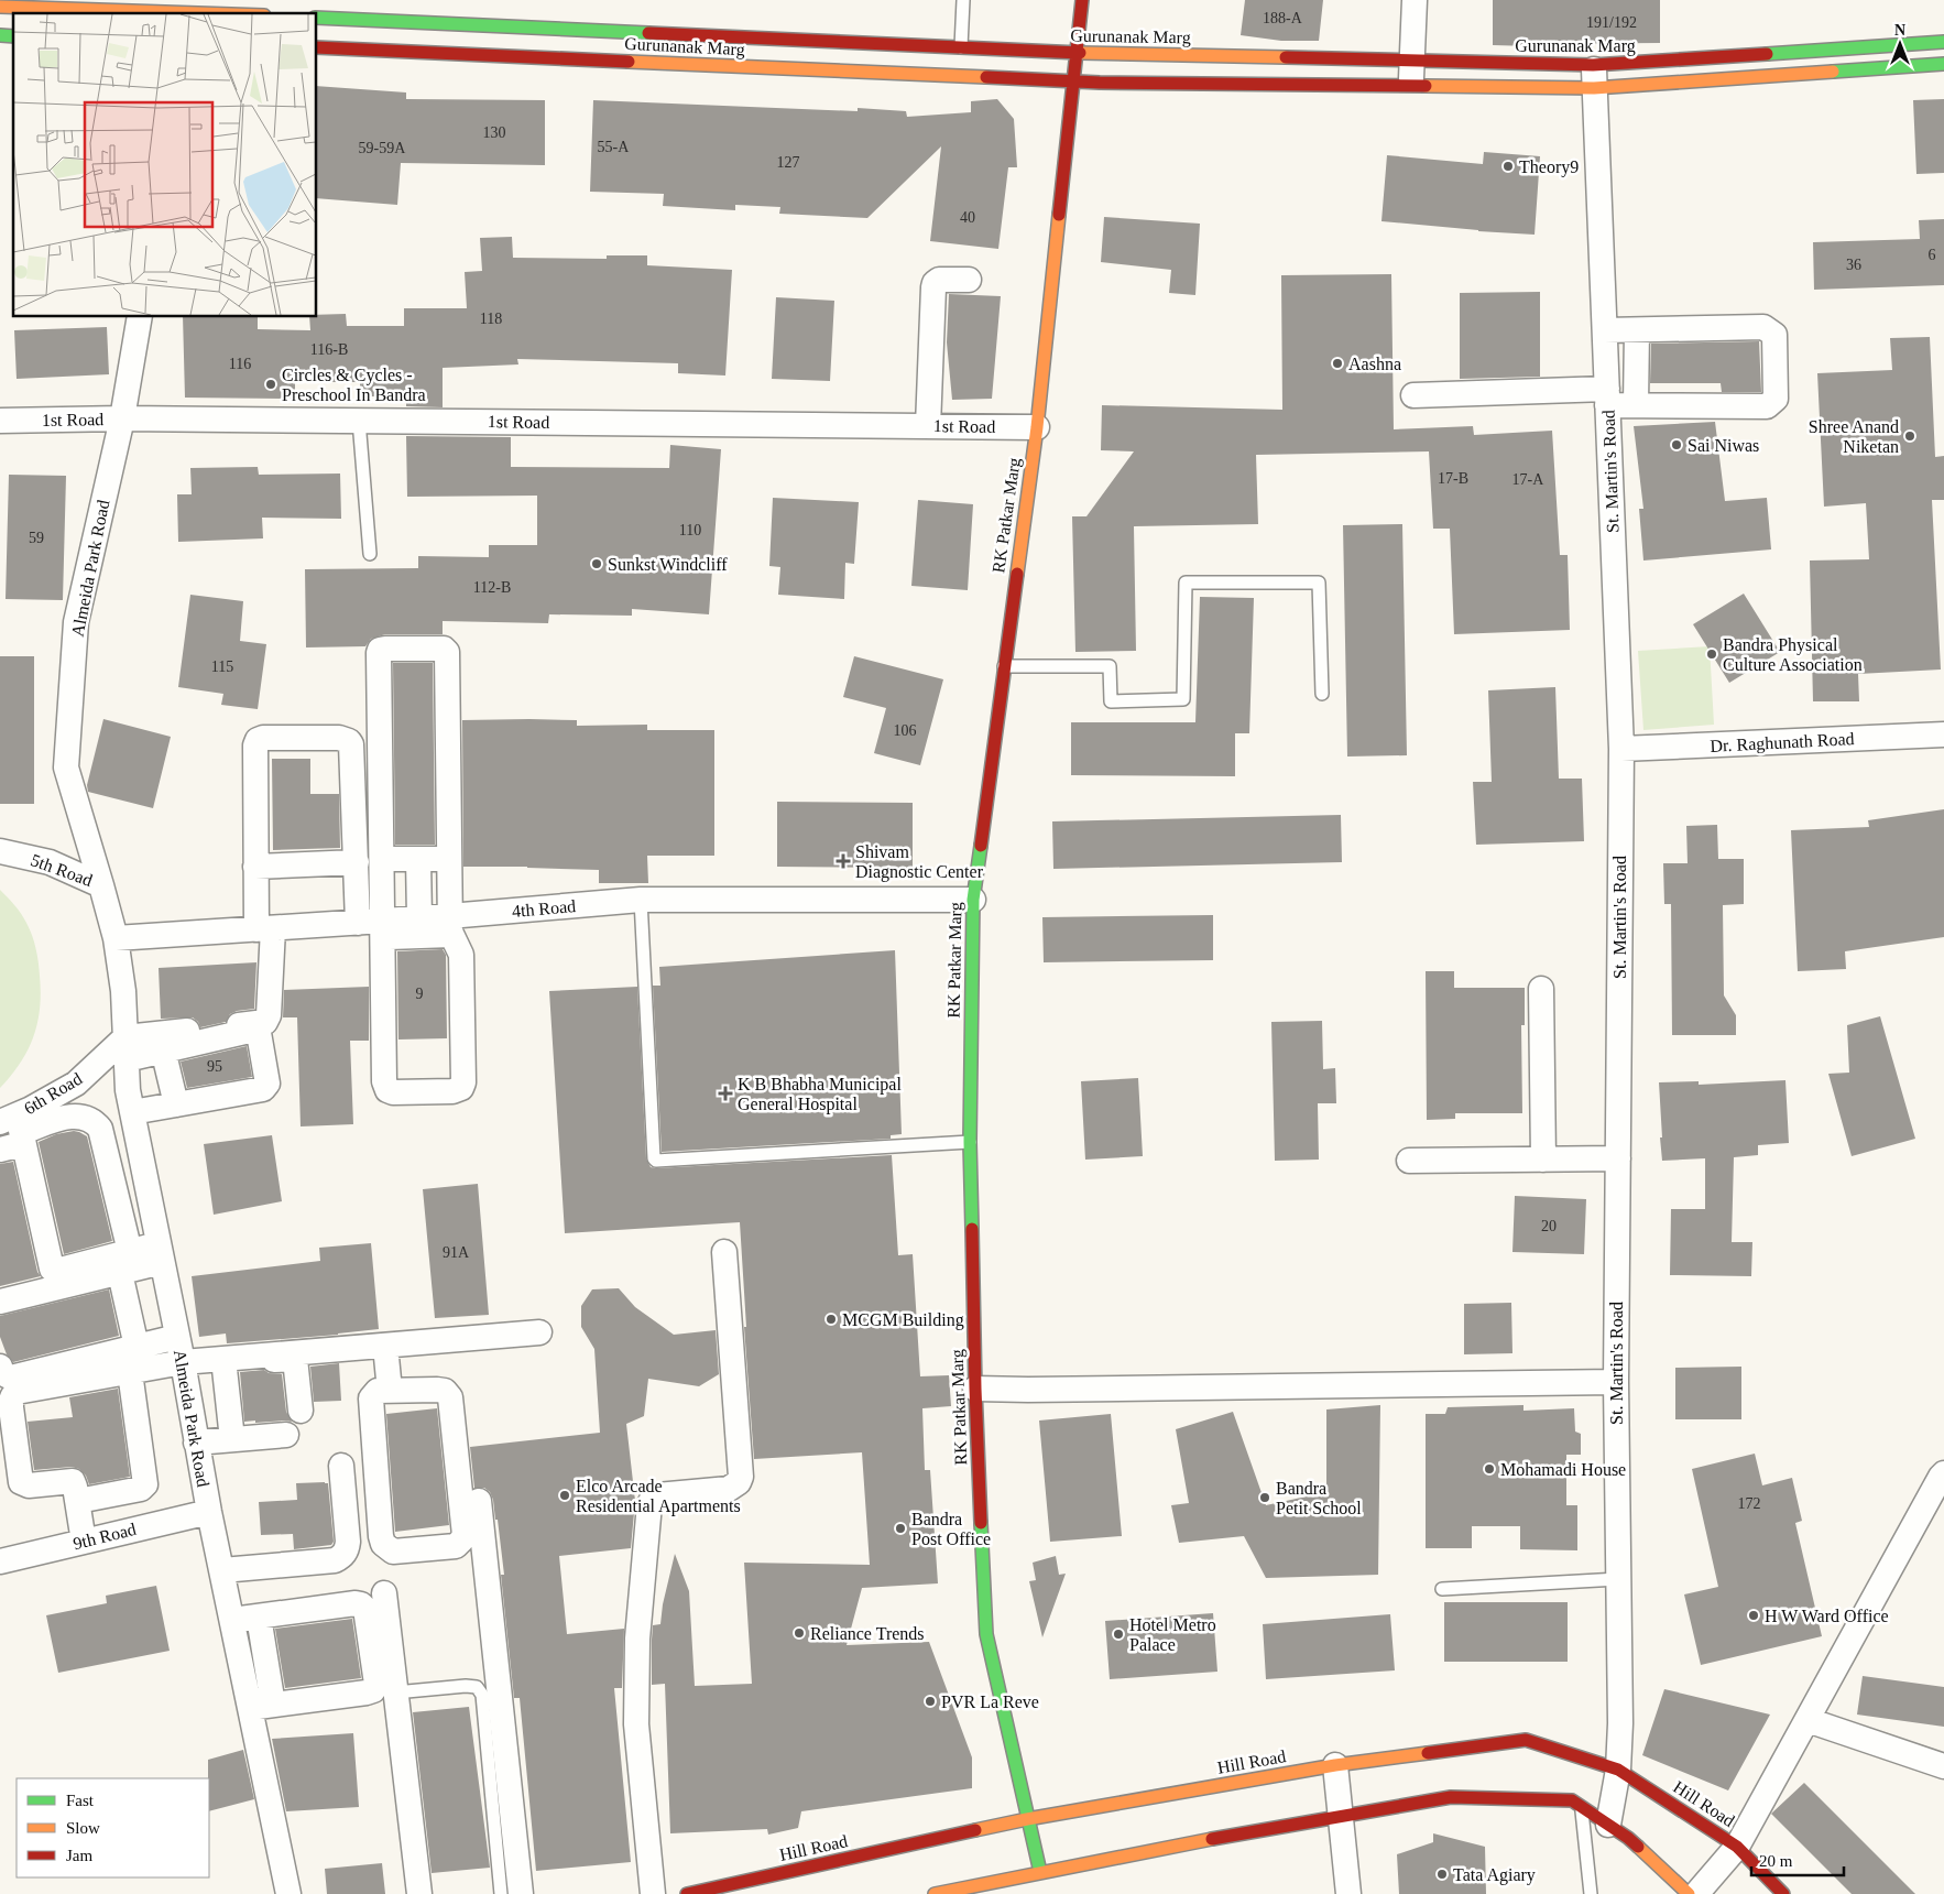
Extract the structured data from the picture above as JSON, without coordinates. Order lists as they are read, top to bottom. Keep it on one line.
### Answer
{"streets":{"main road":["Gurunanak Marg","RK Patkar Marg","Hill Road"],"street":["1st Road","St. Martin's Road","Almeida Park Road","Dr. Raghunath Road","5th Road","4th Road","6th Road","9th Road"]},"crossings":[["Gurunanak Marg","St. Martin's Road"],["Gurunanak Marg","RK Patkar Marg"],["1st Road","RK Patkar Marg"],["1st Road","Almeida Park Road"],["St. Martin's Road","Dr. Raghunath Road"],["St. Martin's Road","Hill Road"],["RK Patkar Marg","4th Road"],["RK Patkar Marg","Hill Road"],["Almeida Park Road","5th Road"],["Almeida Park Road","4th Road"],["Almeida Park Road","6th Road"],["Almeida Park Road","9th Road"],["5th Road","4th Road"]],"places":{"other":["Theory9","Aashna","Circles & Cycles - Preschool In Bandra","Shree Anand Niketan","Sai Niwas","Sunkst Windcliff","Bandra Physical Culture Association","MCGM Building","Mohamadi House","Elco Arcade Residential Apartments","Bandra Petit School","Bandra Post Office","H W Ward Office","Reliance Trends","Hotel Metro Palace","PVR La Reve","Tata Agiary"],"health":["Shivam Diagnostic Center","K B Bhabha Municipal General Hospital"]},"house_numbers":["188-A","191/192","130","55-A","59-59A","127","40","6","36","118","116-B","116","17-B","17-A","110","59","112-B","115","106","9","95","20","91A","172"],"legend":["Fast","Slow","Jam"],"scale_bar":"20 m","north":"top"}
